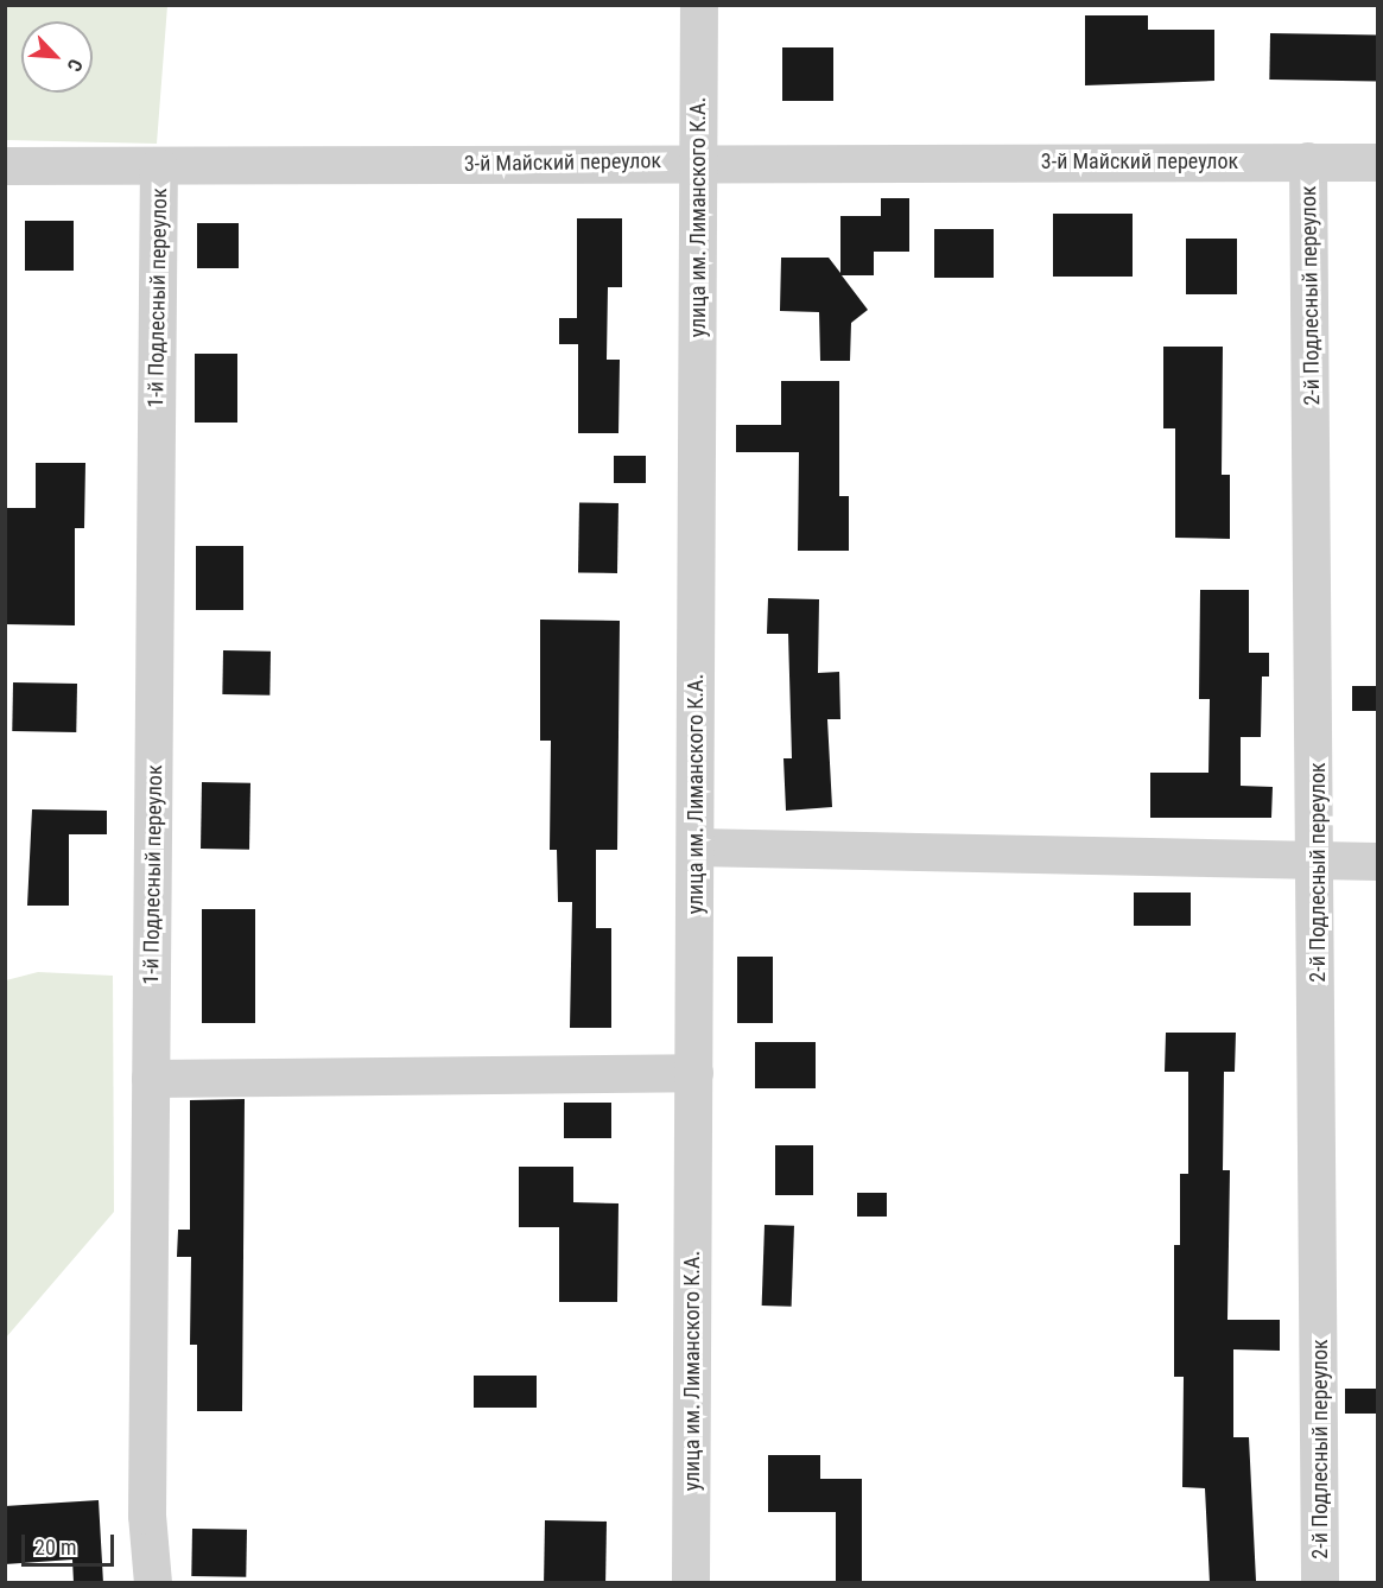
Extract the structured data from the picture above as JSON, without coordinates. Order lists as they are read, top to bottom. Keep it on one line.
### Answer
{"streets":{"street":["3-й Майский переулок","улица им. Лиманского К.А.","2-й Подлесный переулок","1-й Подлесный переулок"]},"crossings":[["3-й Майский переулок","улица им. Лиманского К.А."],["3-й Майский переулок","2-й Подлесный переулок"],["3-й Майский переулок","1-й Подлесный переулок"]],"scale_bar":"20 m","north":"bottom right"}
